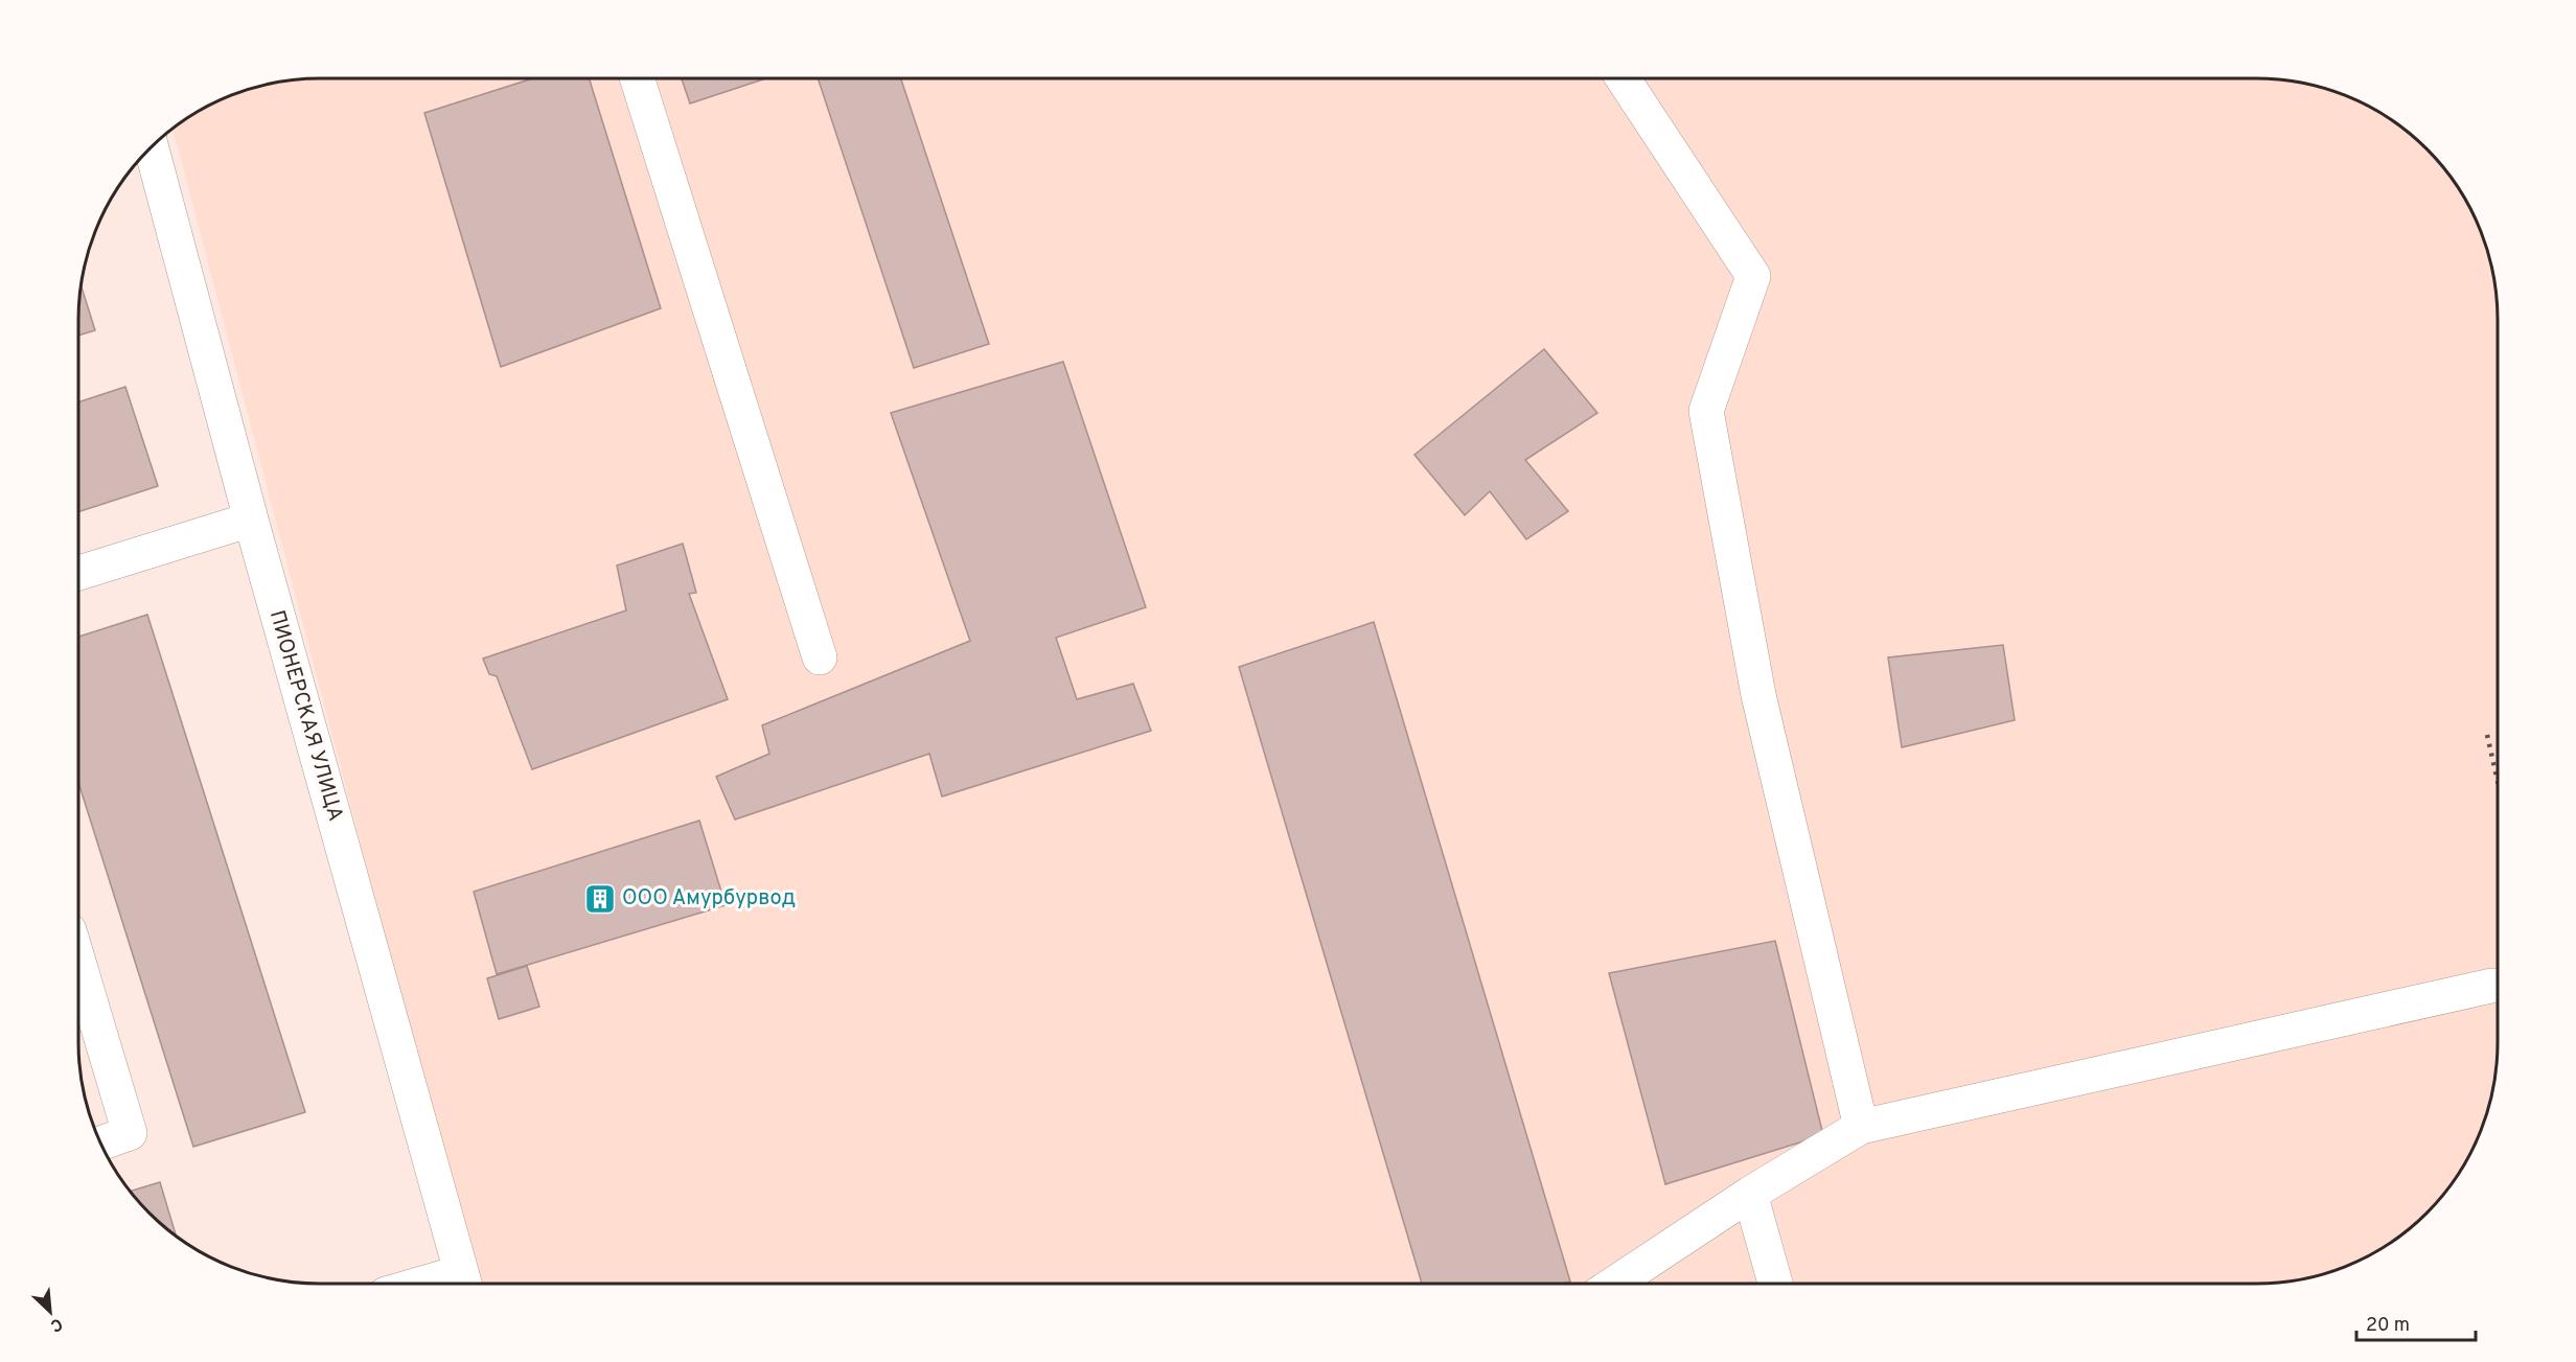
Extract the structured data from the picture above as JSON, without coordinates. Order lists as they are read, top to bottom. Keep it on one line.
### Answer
{"streets":{"street":["ПИОНЕРСКАЯ УЛИЦА"]},"places":{"building":["ООО Амурбурвод"]},"scale_bar":"20 m","north":"bottom right"}
